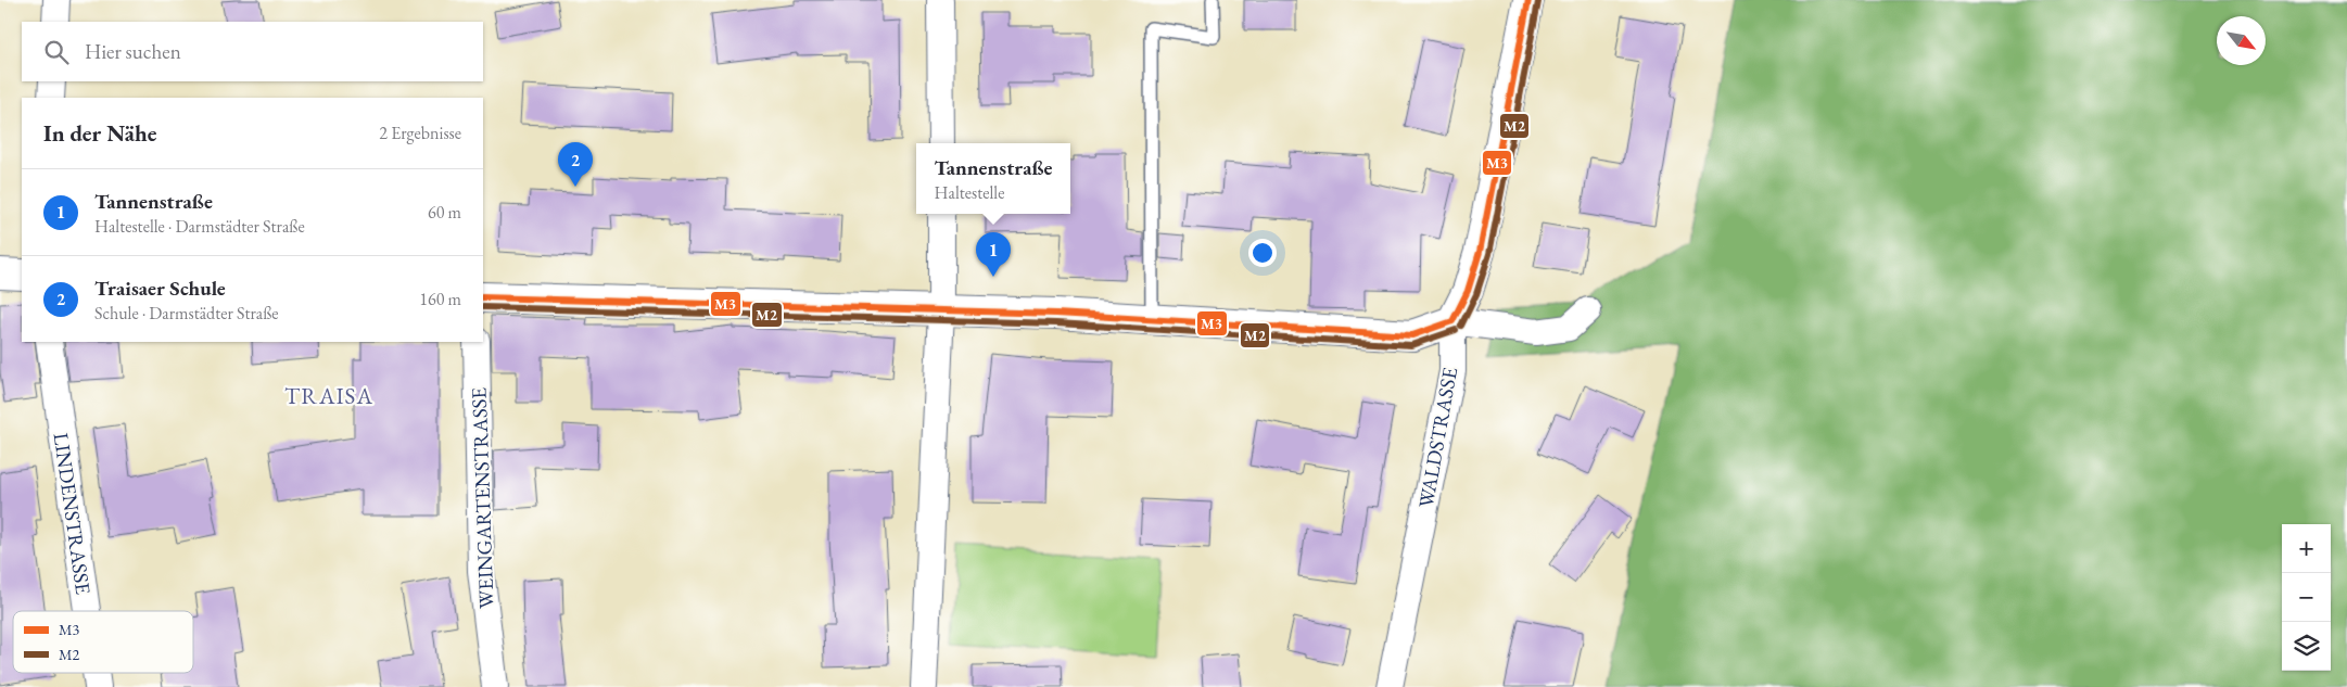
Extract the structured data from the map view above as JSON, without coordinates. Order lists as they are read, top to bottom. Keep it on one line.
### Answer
{"streets":{"street":["WALDSTRASSE","WEINGARTENSTRASSE","LINDENSTRASSE"]},"districts":["TRAISA"],"lines":["transit line M3","transit line M2"],"legend":["M3","M2"],"north":"bottom right","page":{"search":"Hier suchen","heading":["In der Nähe","2 Ergebnisse"],"pins":["2","1"],"popup":["Tannenstraße","Haltestelle"],"list":[{"mark":"1","name":"Tannenstraße","note":"Haltestelle · Darmstädter Straße","value":"60 m"},{"mark":"2","name":"Traisaer Schule","note":"Schule · Darmstädter Straße","value":"160 m"}],"map_buttons":["+","−"]}}
